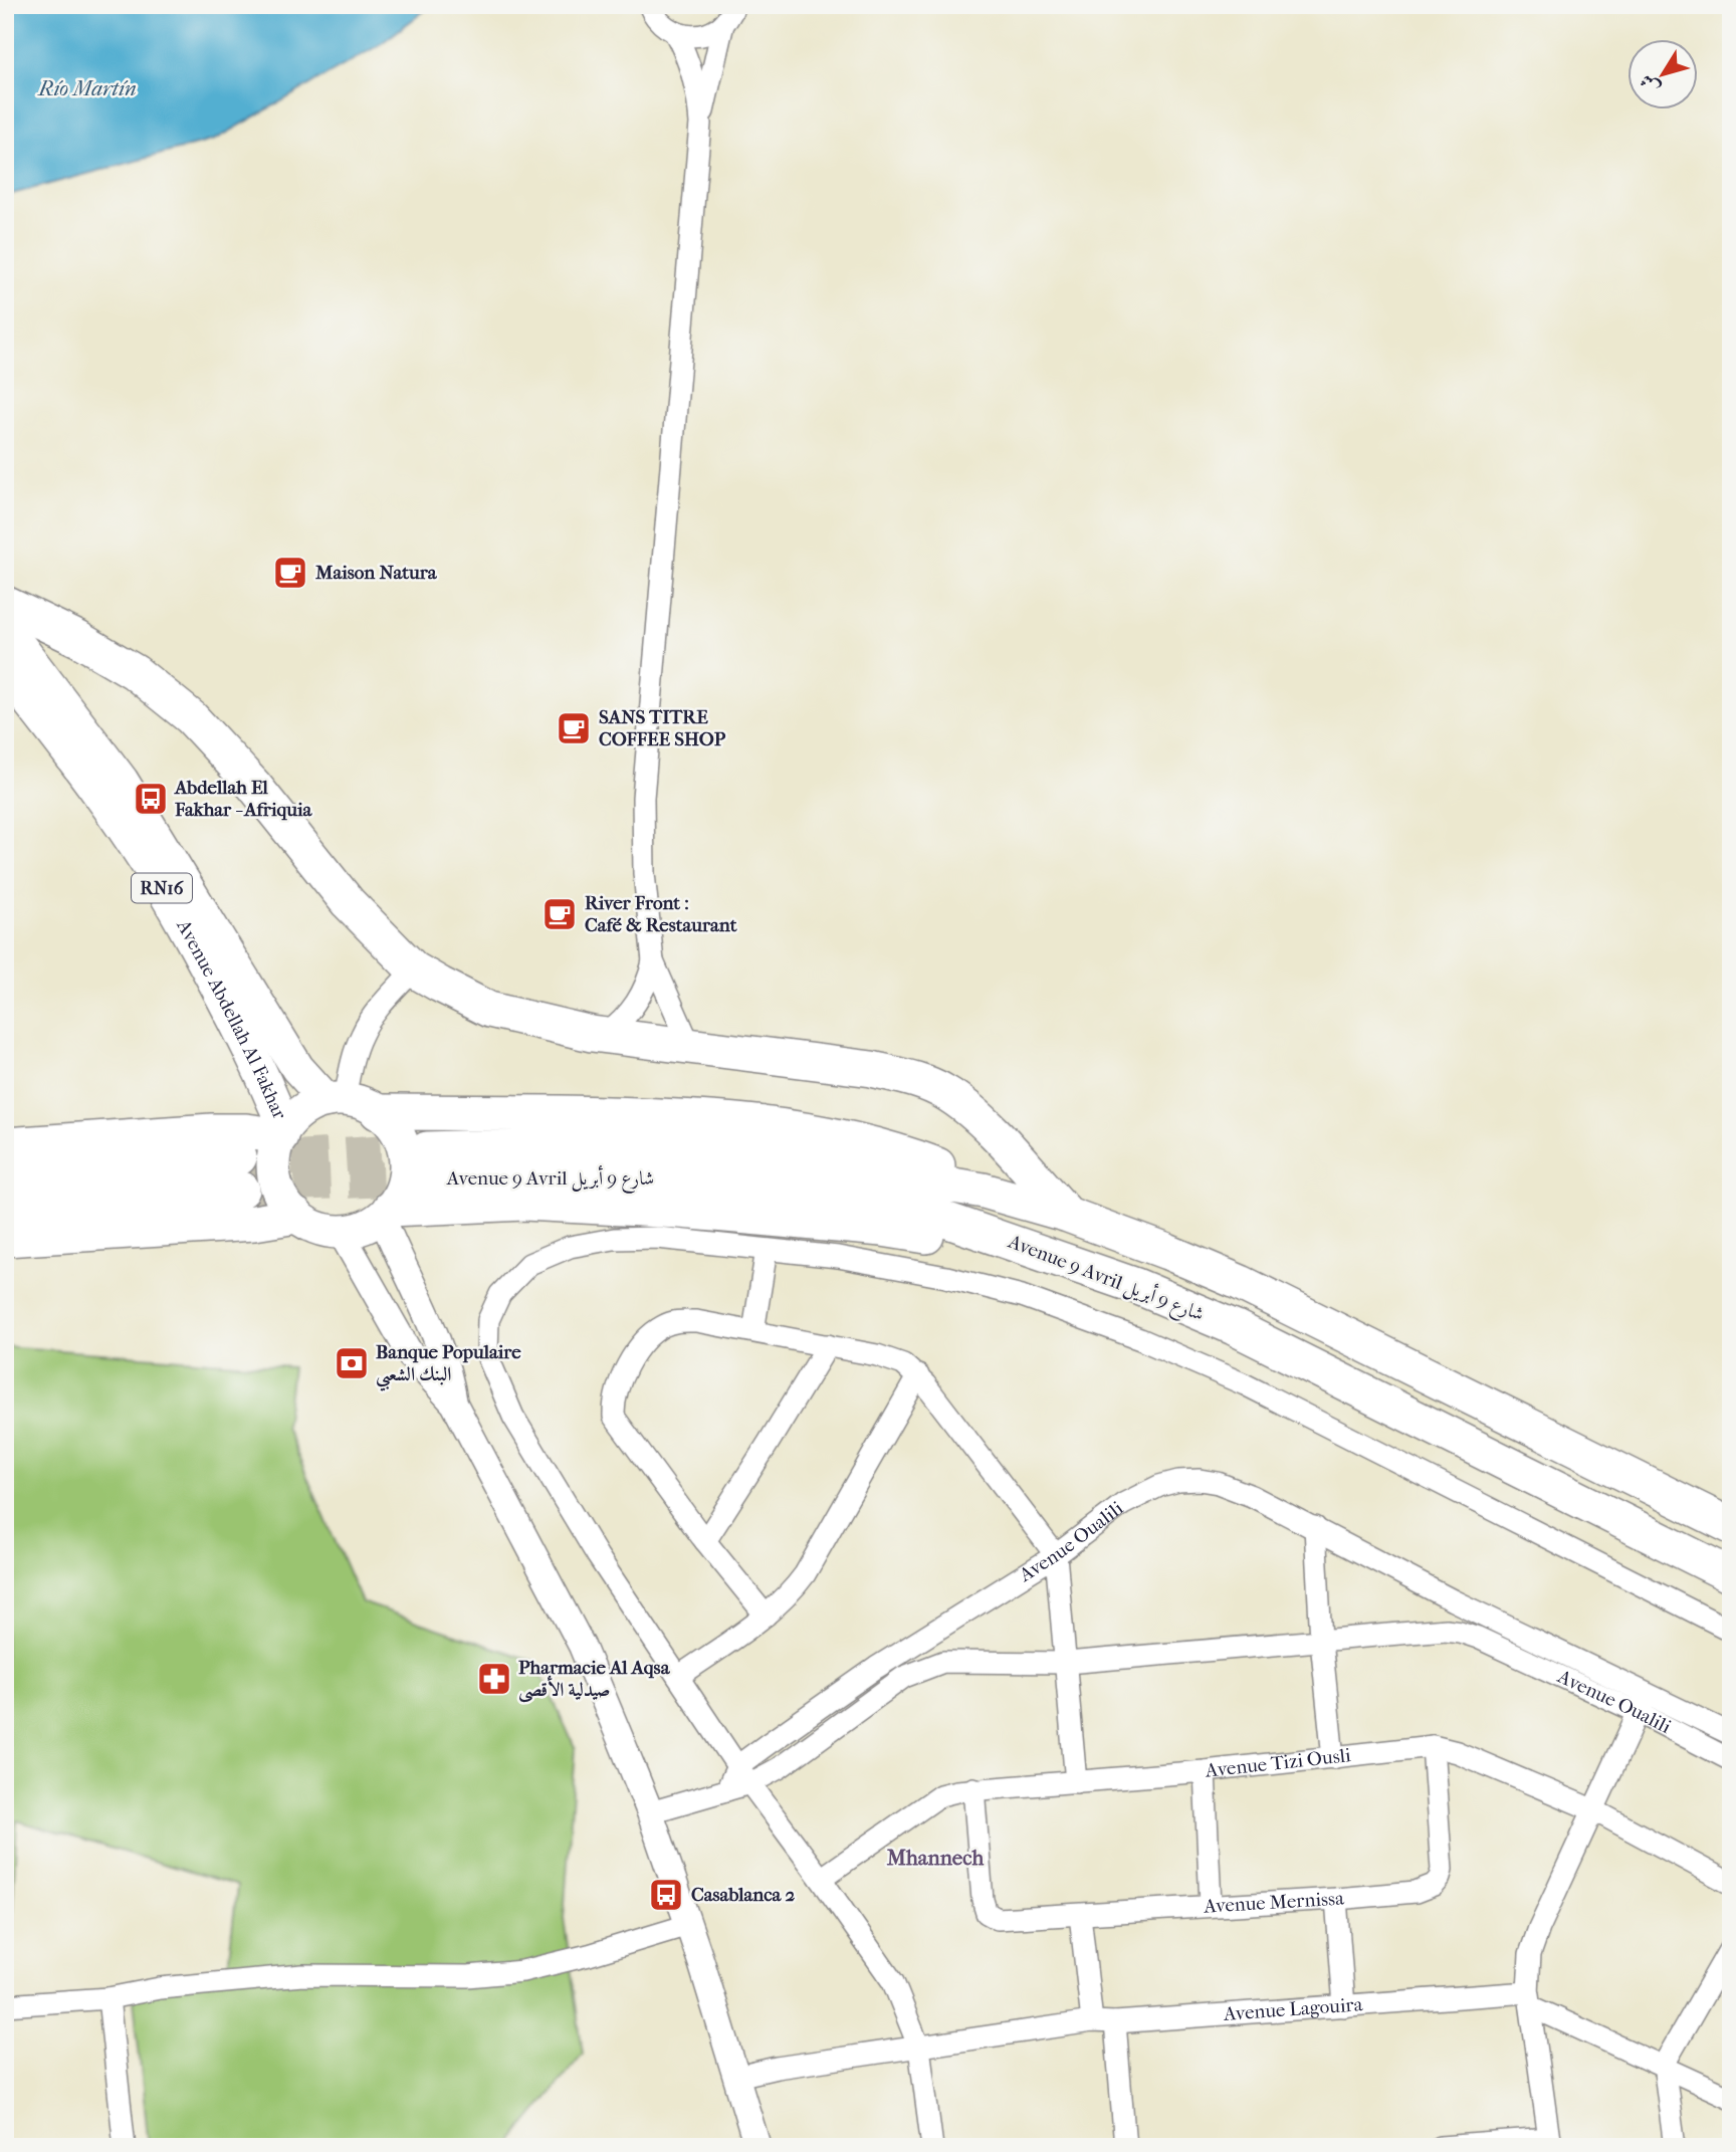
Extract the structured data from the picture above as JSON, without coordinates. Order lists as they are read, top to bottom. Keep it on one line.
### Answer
{"streets":{"highway":["Avenue 9 Avril شارع 9 أبريل"],"main road":["RN16","Avenue Abdellah Al Fakhar"],"street":["Avenue Oualili","Avenue Tizi Ousli","Avenue Mernissa","Avenue Lagouira"]},"crossings":[["RN16","Avenue Abdellah Al Fakhar"],["Avenue Tizi Ousli","Avenue Mernissa"]],"districts":["Mhannech"],"water":["Río Martín"],"places":{"cafe":["Maison Natura","SANS TITRE COFFEE SHOP","River Front : Café & Restaurant"],"bus stop":["Abdellah El Fakhar - Afriquia","Casablanca 2"],"bank":["Banque Populaire البنك الشعبي"],"pharmacy":["Pharmacie Al Aqsa صيدلية الأقصى"]},"north":"bottom left"}
